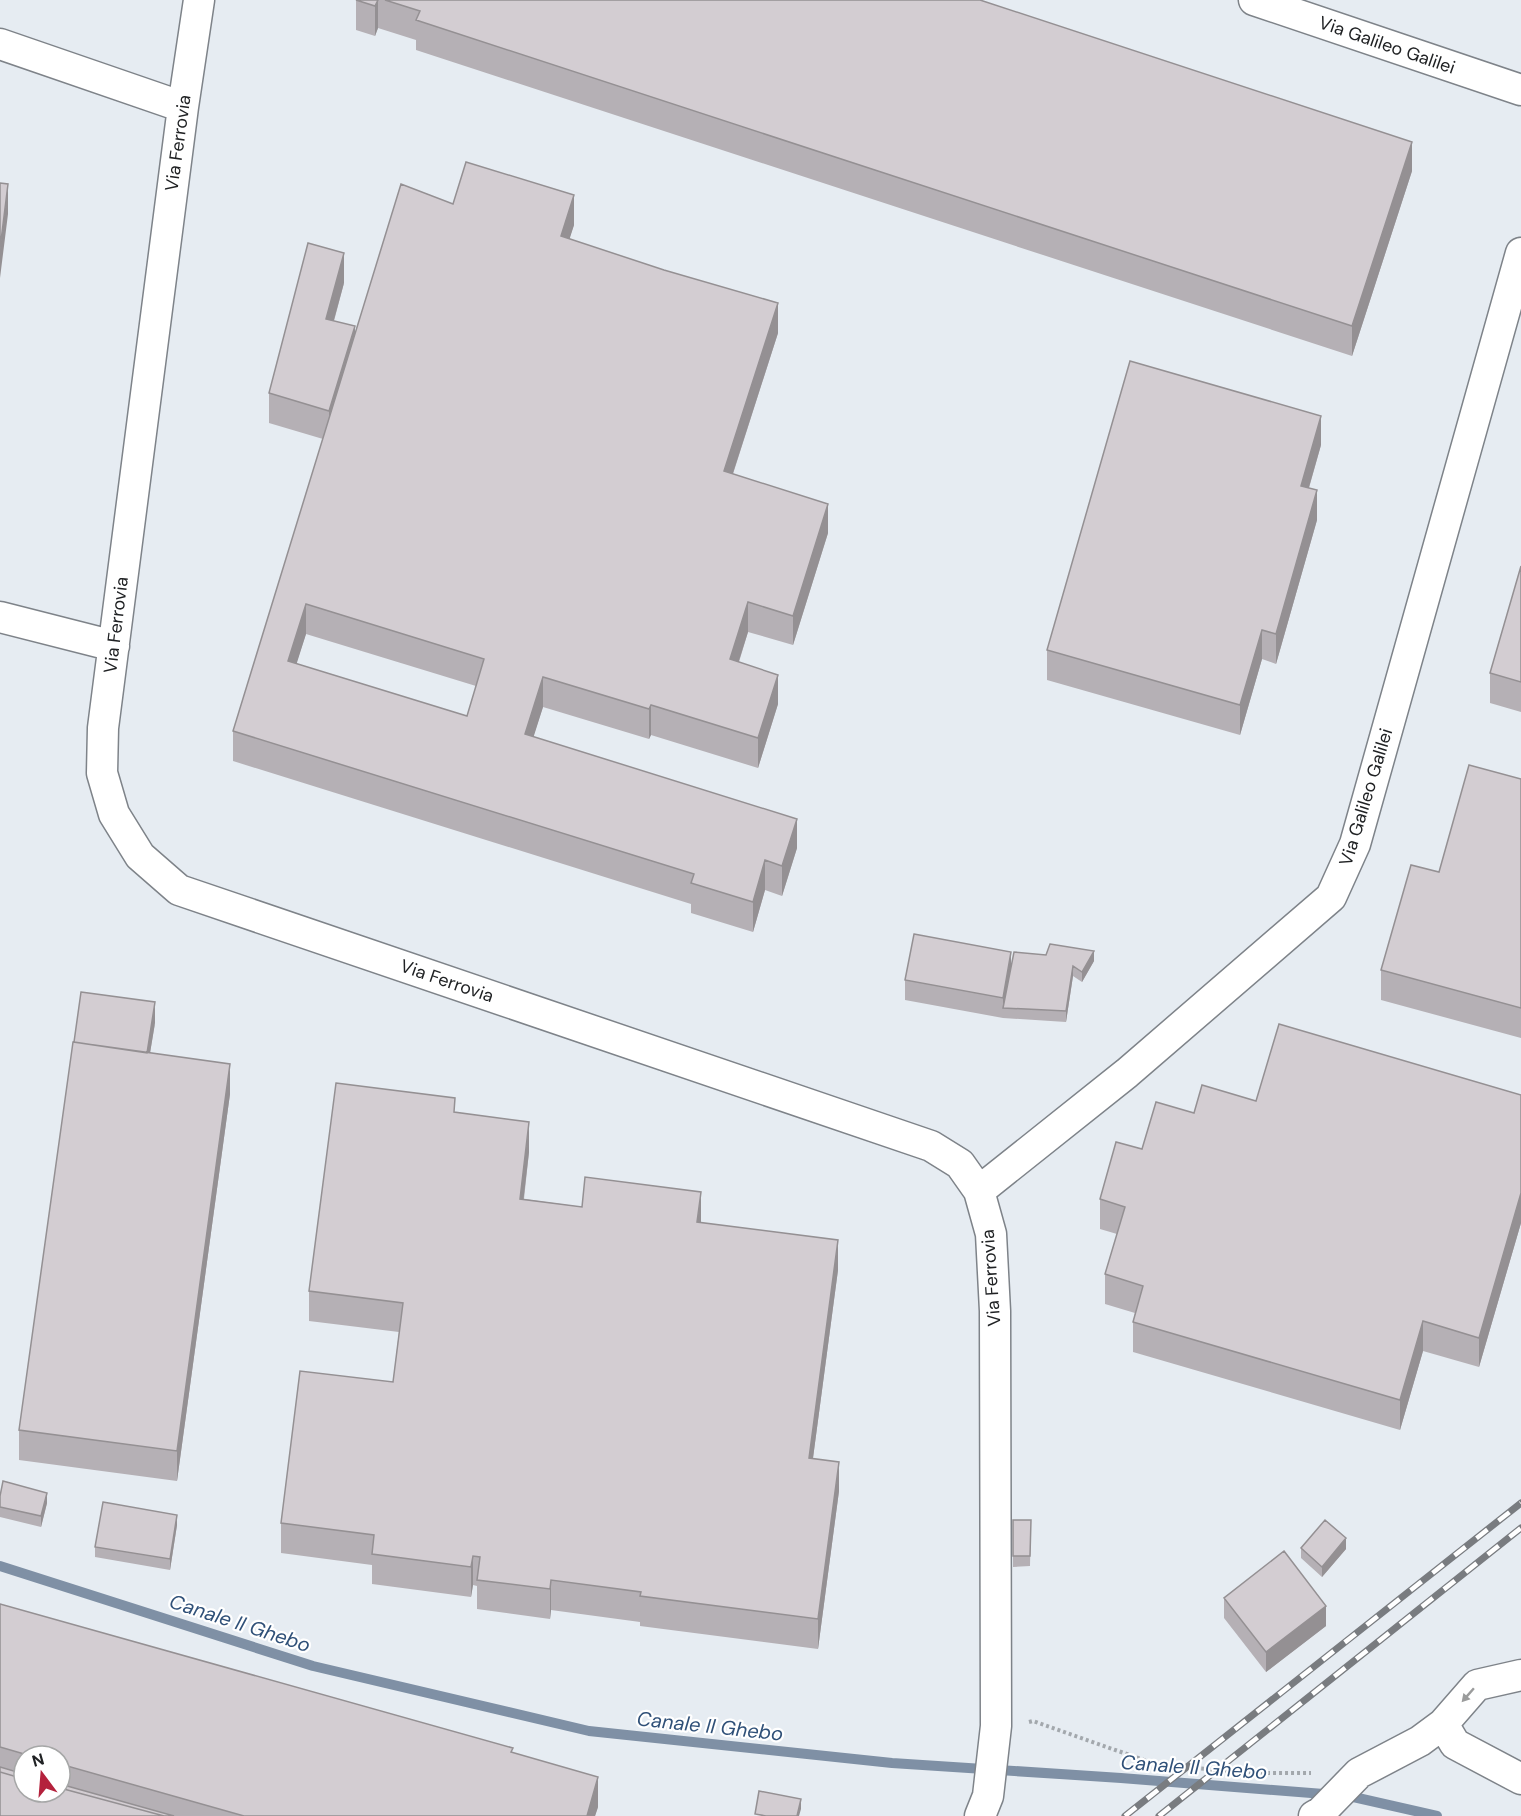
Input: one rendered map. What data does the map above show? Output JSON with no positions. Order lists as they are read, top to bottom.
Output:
{
  "streets": {
    "street": ["Via Galileo Galilei", "Via Ferrovia"]
  },
  "crossings": [
    ["Via Galileo Galilei", "Via Ferrovia"]
  ],
  "water": ["Canale Il Ghebo"],
  "north": "top"
}
